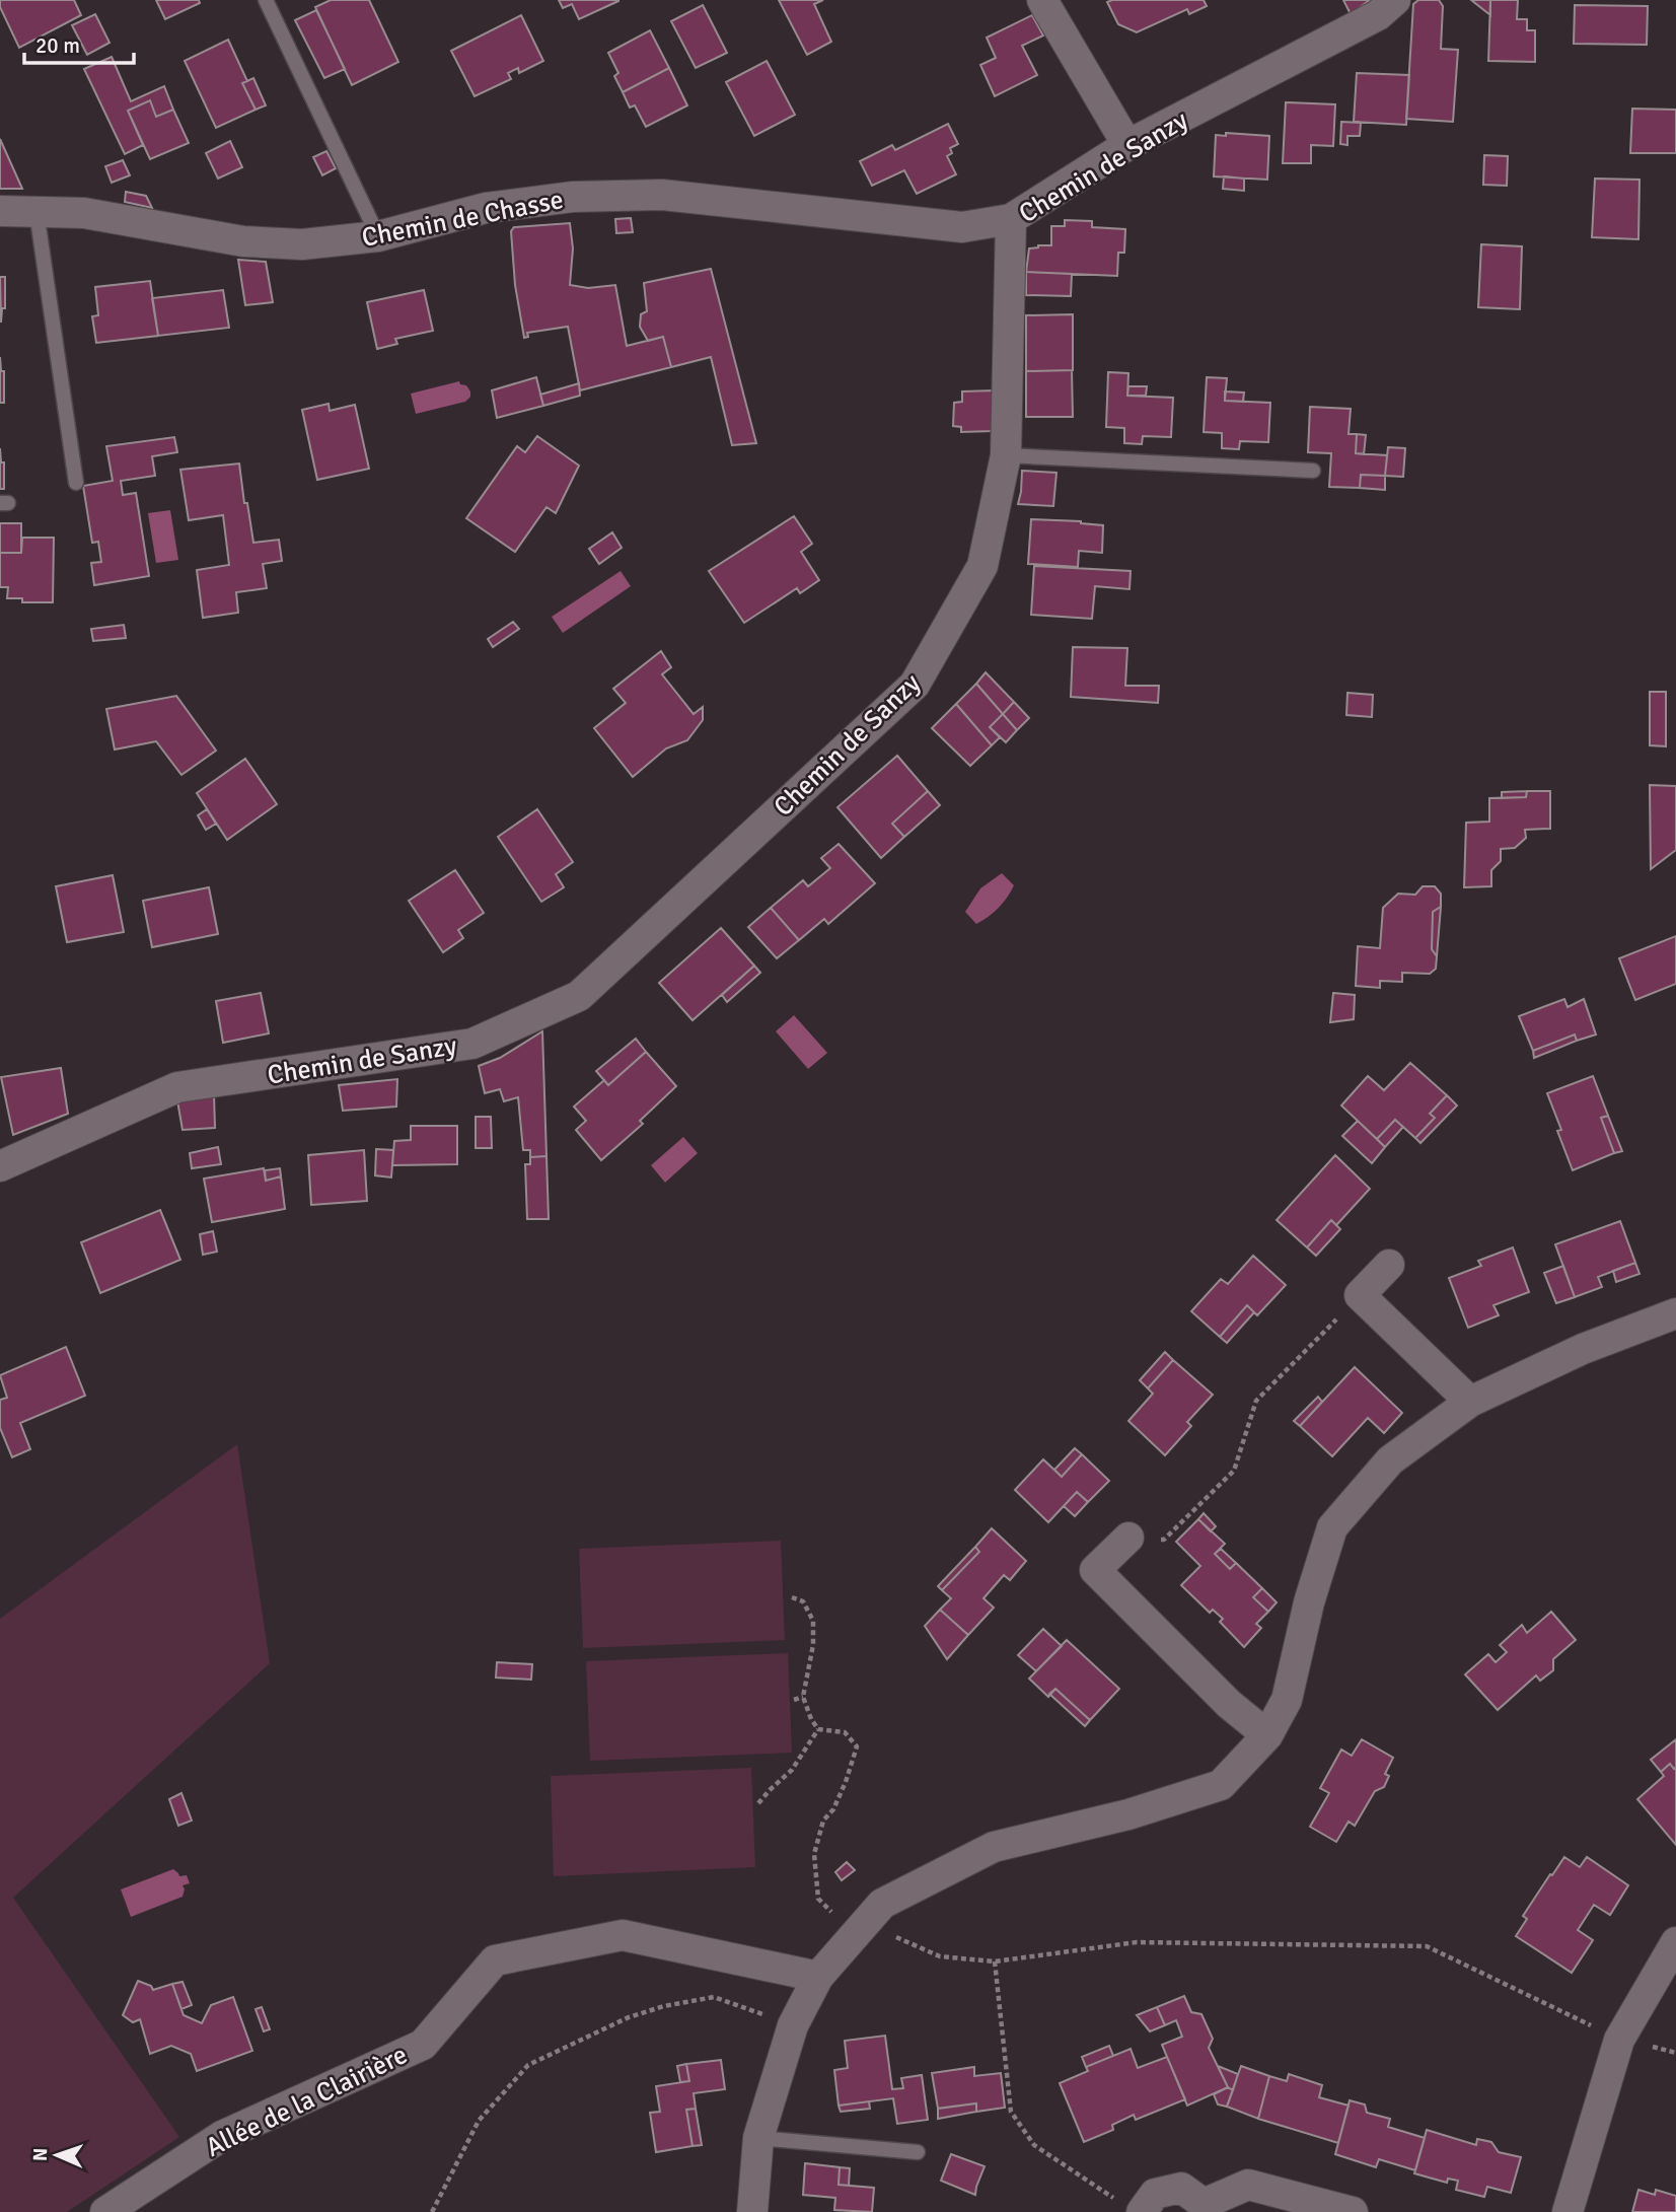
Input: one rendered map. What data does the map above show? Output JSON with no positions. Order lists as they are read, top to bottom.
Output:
{
  "streets": {
    "street": ["Chemin de Sanzy", "Chemin de Chasse", "Allée de la Clairière"]
  },
  "crossings": [
    ["Chemin de Sanzy", "Chemin de Chasse"]
  ],
  "scale_bar": "20 m",
  "north": "left"
}
